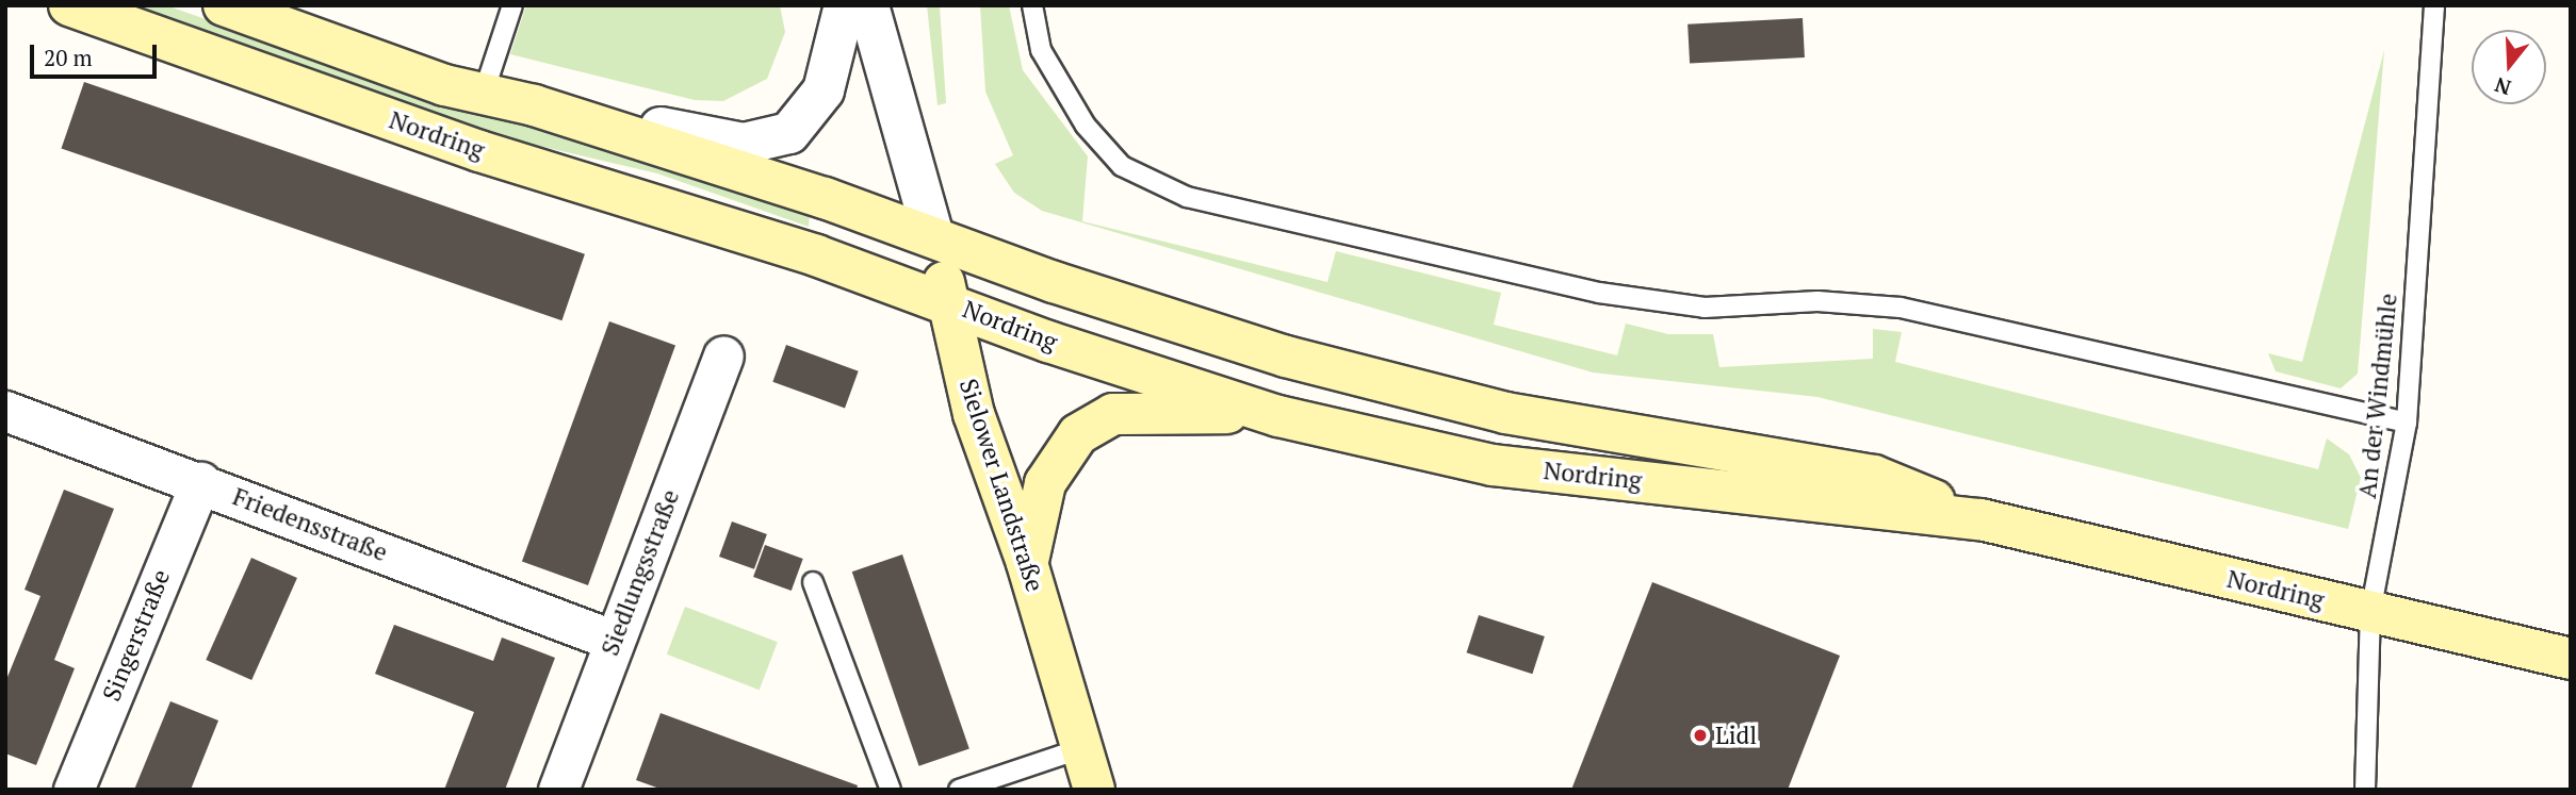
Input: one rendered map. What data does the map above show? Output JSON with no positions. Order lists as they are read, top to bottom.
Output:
{
  "streets": {
    "main road": ["Nordring", "Sielower Landstraße"],
    "street": ["Friedensstraße", "Siedlungsstraße", "Singerstraße"],
    "lane": ["An der Windmühle"]
  },
  "crossings": [
    ["Nordring", "An der Windmühle"],
    ["Nordring", "Sielower Landstraße"],
    ["Friedensstraße", "Siedlungsstraße"],
    ["Friedensstraße", "Singerstraße"]
  ],
  "places": ["Lidl"],
  "scale_bar": "20 m",
  "north": "bottom"
}
